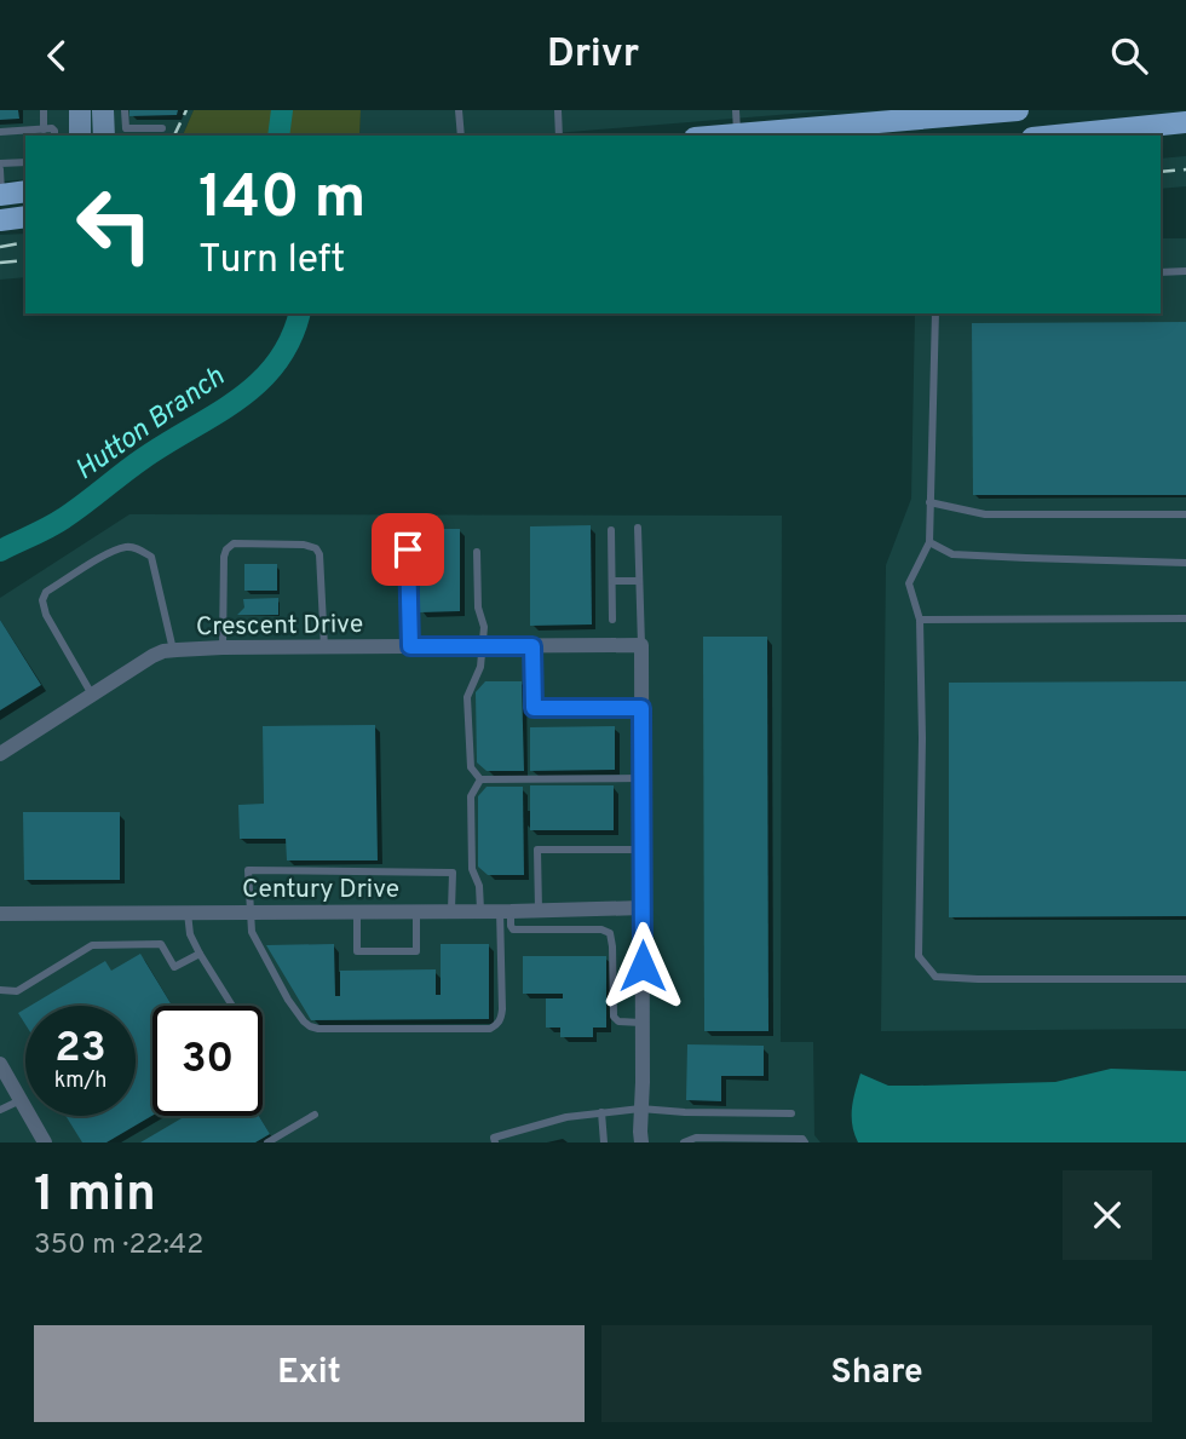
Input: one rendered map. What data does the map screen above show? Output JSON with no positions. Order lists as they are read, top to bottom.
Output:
{
  "streets": {
    "street": ["Crescent Drive", "Century Drive"]
  },
  "water": ["Hutton Branch"],
  "page": {
    "header": "Drivr",
    "turn": ["140 m", "Turn left"],
    "speed": "23 km/h",
    "limit": "30",
    "heading": ["1 min", "350 m · 22:42"],
    "buttons": ["Exit", "Share"]
  }
}
